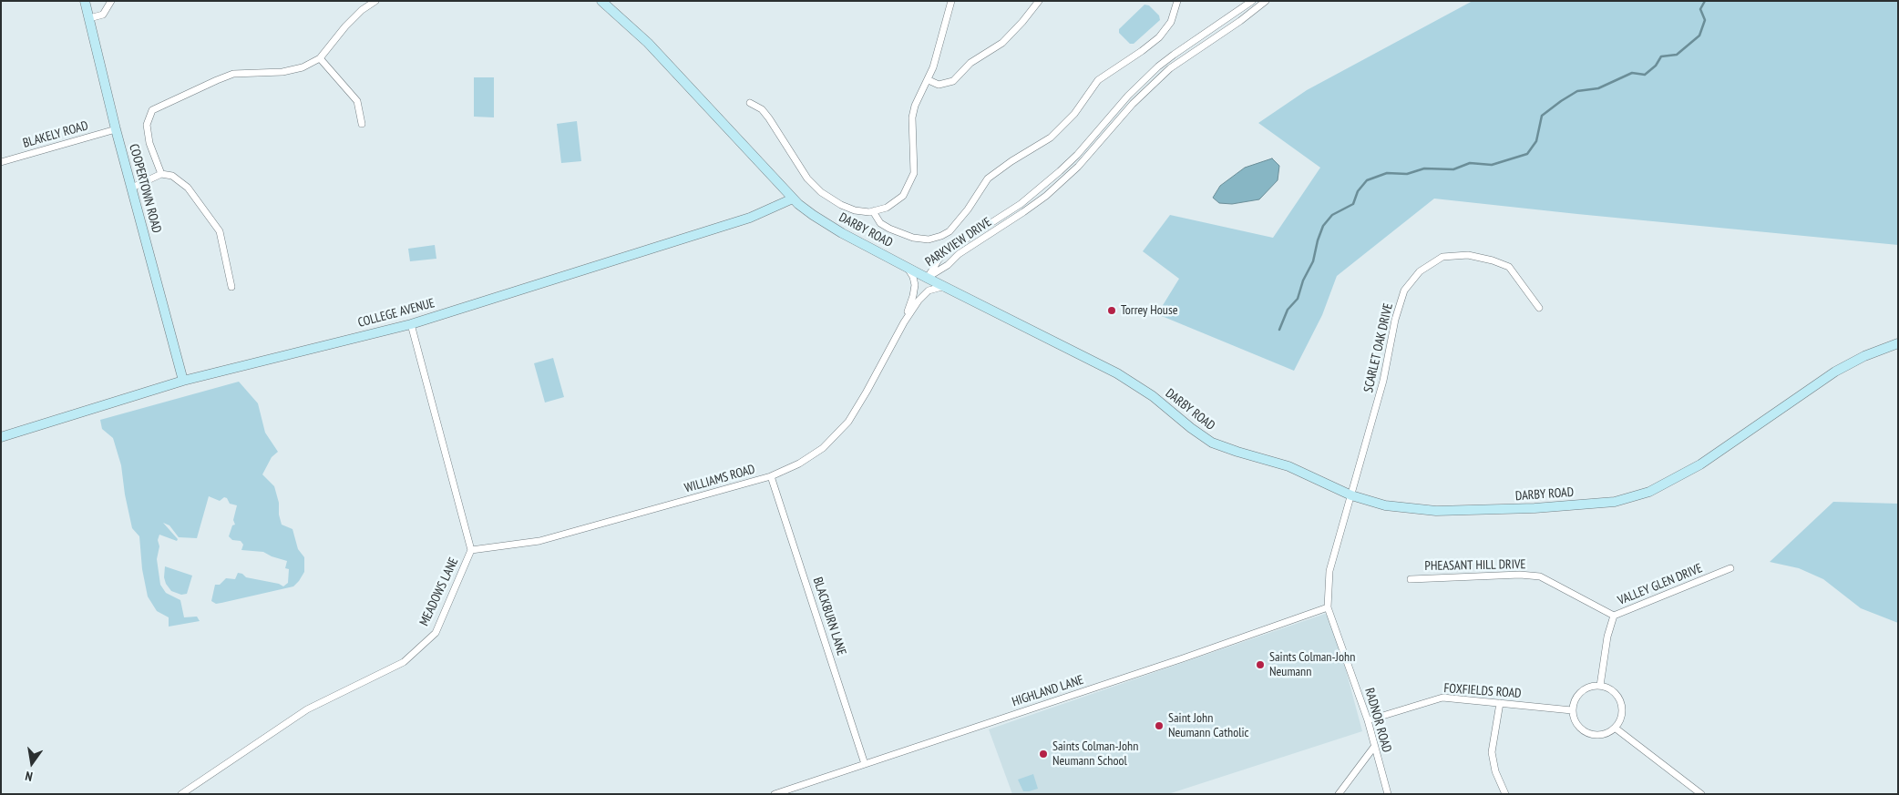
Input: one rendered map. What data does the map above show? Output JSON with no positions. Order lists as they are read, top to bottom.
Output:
{
  "streets": {
    "main road": ["COOPERTOWN ROAD", "DARBY ROAD", "COLLEGE AVENUE"],
    "street": [
      "BLAKELY ROAD",
      "PARKVIEW DRIVE",
      "SCARLET OAK DRIVE",
      "WILLIAMS ROAD",
      "PHEASANT HILL DRIVE",
      "VALLEY GLEN DRIVE",
      "MEADOWS LANE",
      "BLACKBURN LANE",
      "HIGHLAND LANE",
      "FOXFIELDS ROAD",
      "RADNOR ROAD"
    ]
  },
  "crossings": [
    ["BLAKELY ROAD", "COOPERTOWN ROAD"],
    ["COOPERTOWN ROAD", "COLLEGE AVENUE"],
    ["DARBY ROAD", "PARKVIEW DRIVE"],
    ["DARBY ROAD", "COLLEGE AVENUE"],
    ["DARBY ROAD", "SCARLET OAK DRIVE"],
    ["DARBY ROAD", "WILLIAMS ROAD"],
    ["DARBY ROAD", "RADNOR ROAD"],
    ["COLLEGE AVENUE", "MEADOWS LANE"],
    ["SCARLET OAK DRIVE", "RADNOR ROAD"],
    ["WILLIAMS ROAD", "MEADOWS LANE"],
    ["WILLIAMS ROAD", "BLACKBURN LANE"],
    ["PHEASANT HILL DRIVE", "VALLEY GLEN DRIVE"],
    ["VALLEY GLEN DRIVE", "FOXFIELDS ROAD"],
    ["BLACKBURN LANE", "HIGHLAND LANE"],
    ["HIGHLAND LANE", "RADNOR ROAD"],
    ["FOXFIELDS ROAD", "RADNOR ROAD"]
  ],
  "places": [
    "Torrey House",
    "Saints Colman-John Neumann",
    "Saint John Neumann Catholic",
    "Saints Colman-John Neumann School"
  ],
  "north": "bottom"
}
